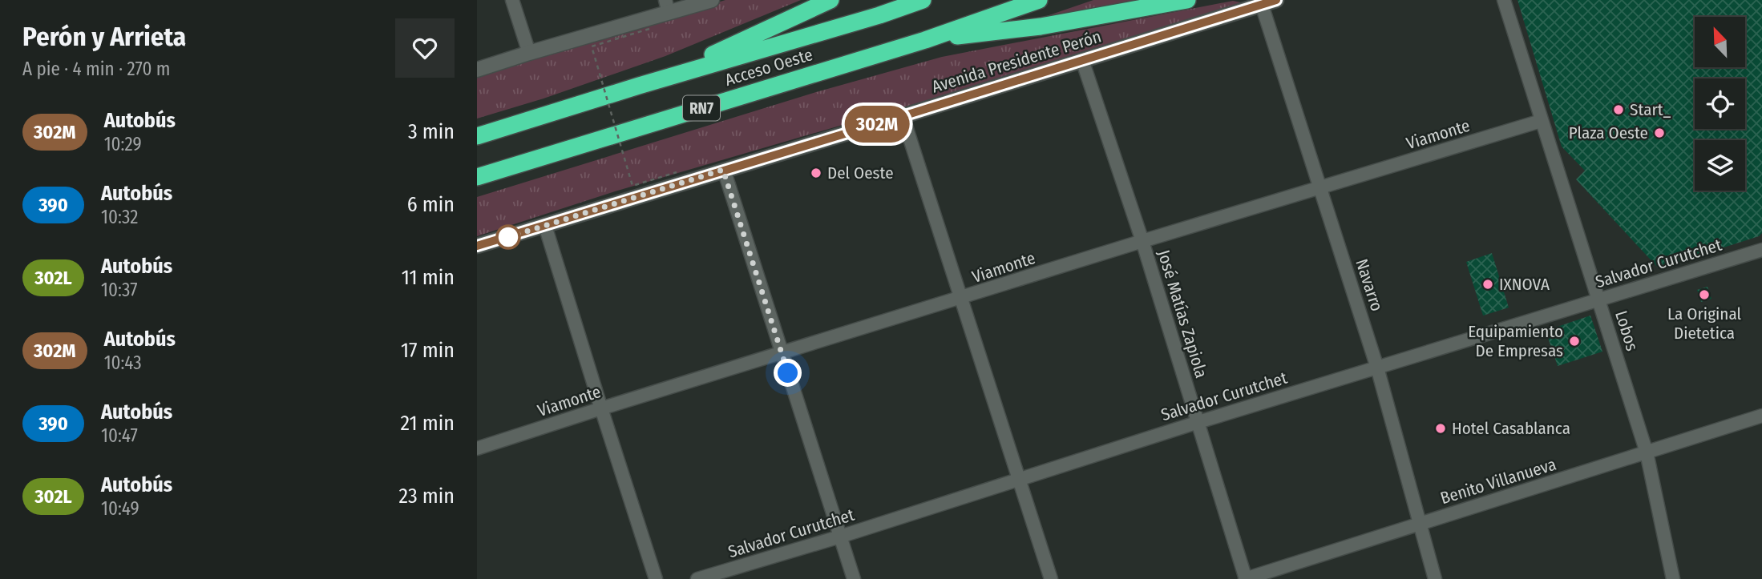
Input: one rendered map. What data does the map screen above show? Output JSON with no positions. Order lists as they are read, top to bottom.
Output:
{
  "streets": {
    "highway": ["Acceso Oeste", "RN7"],
    "street": [
      "Avenida Presidente Perón",
      "Viamonte",
      "Salvador Curutchet",
      "Navarro",
      "José Matías Zapiola",
      "Lobos",
      "Benito Villanueva"
    ]
  },
  "crossings": [
    ["Avenida Presidente Perón", "Navarro"],
    ["Avenida Presidente Perón", "José Matías Zapiola"],
    ["Viamonte", "Navarro"],
    ["Viamonte", "José Matías Zapiola"],
    ["Viamonte", "Lobos"],
    ["Salvador Curutchet", "Navarro"],
    ["Salvador Curutchet", "José Matías Zapiola"],
    ["Salvador Curutchet", "Lobos"],
    ["Navarro", "Benito Villanueva"],
    ["José Matías Zapiola", "Benito Villanueva"],
    ["Lobos", "Benito Villanueva"]
  ],
  "places": [
    "Start_",
    "Plaza Oeste",
    "Del Oeste",
    "IXNOVA",
    "La Original Dietetica",
    "Equipamiento De Empresas",
    "Hotel Casablanca"
  ],
  "lines": ["bus line 302M"],
  "north": "top left",
  "page": {
    "heading": ["Perón y Arrieta", "A pie · 4 min · 270 m"],
    "on_map": "302M",
    "list": [
      {
        "mark": "302M",
        "name": "Autobús",
        "note": "10:29",
        "value": "3 min"
      },
      {
        "mark": "390",
        "name": "Autobús",
        "note": "10:32",
        "value": "6 min"
      },
      {
        "mark": "302L",
        "name": "Autobús",
        "note": "10:37",
        "value": "11 min"
      },
      {
        "mark": "302M",
        "name": "Autobús",
        "note": "10:43",
        "value": "17 min"
      },
      {
        "mark": "390",
        "name": "Autobús",
        "note": "10:47",
        "value": "21 min"
      },
      {
        "mark": "302L",
        "name": "Autobús",
        "note": "10:49",
        "value": "23 min"
      }
    ]
  }
}
